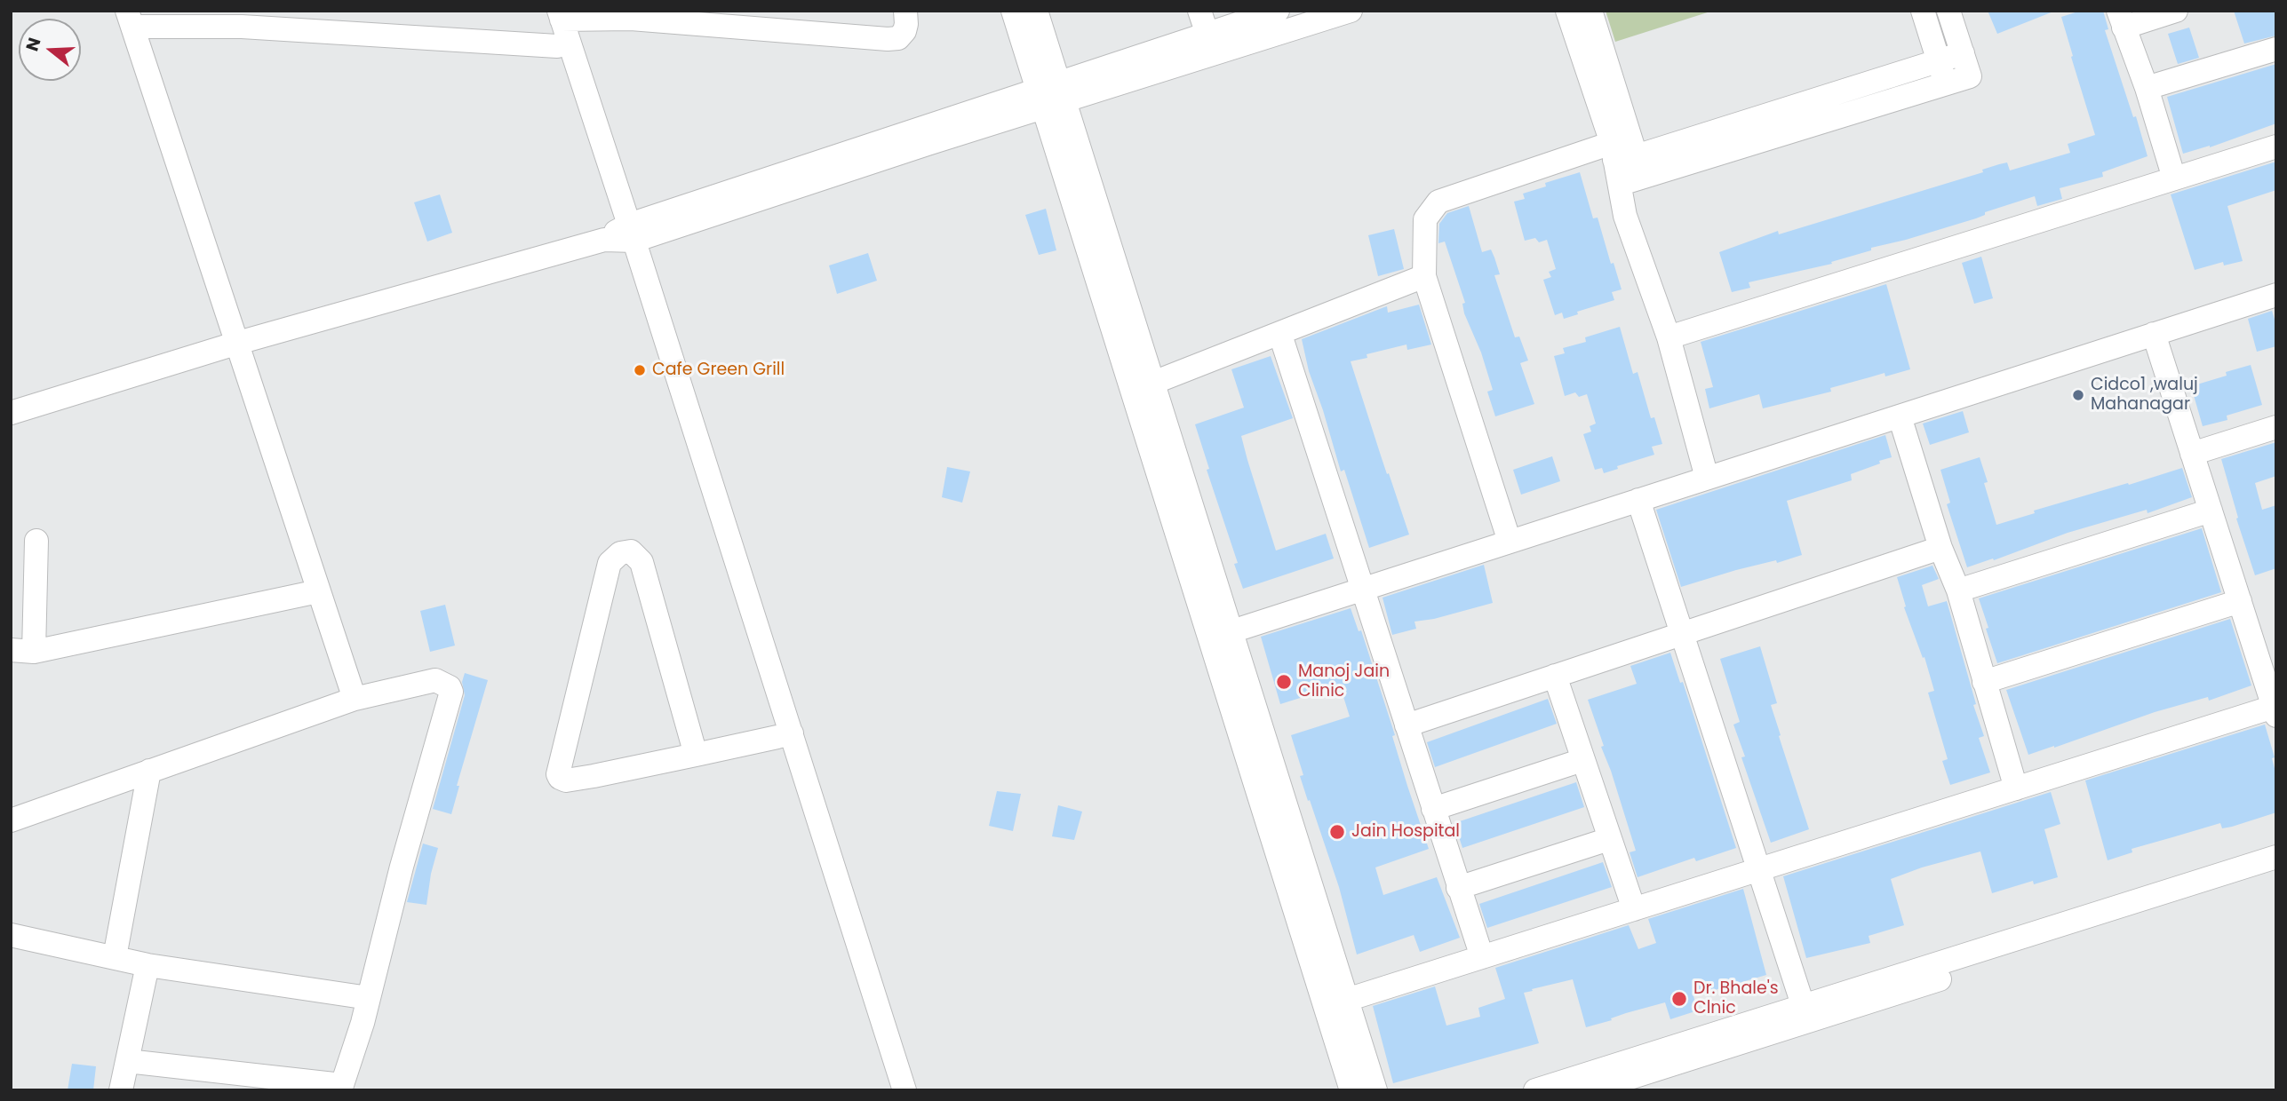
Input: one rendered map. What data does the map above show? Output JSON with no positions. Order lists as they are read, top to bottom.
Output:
{
  "places": [
    "Cafe Green Grill",
    "Cidco1 ,waluj Mahanagar",
    "Manoj Jain Clinic",
    "Jain Hospital",
    "Dr. Bhale's Clnic"
  ],
  "north": "left"
}
